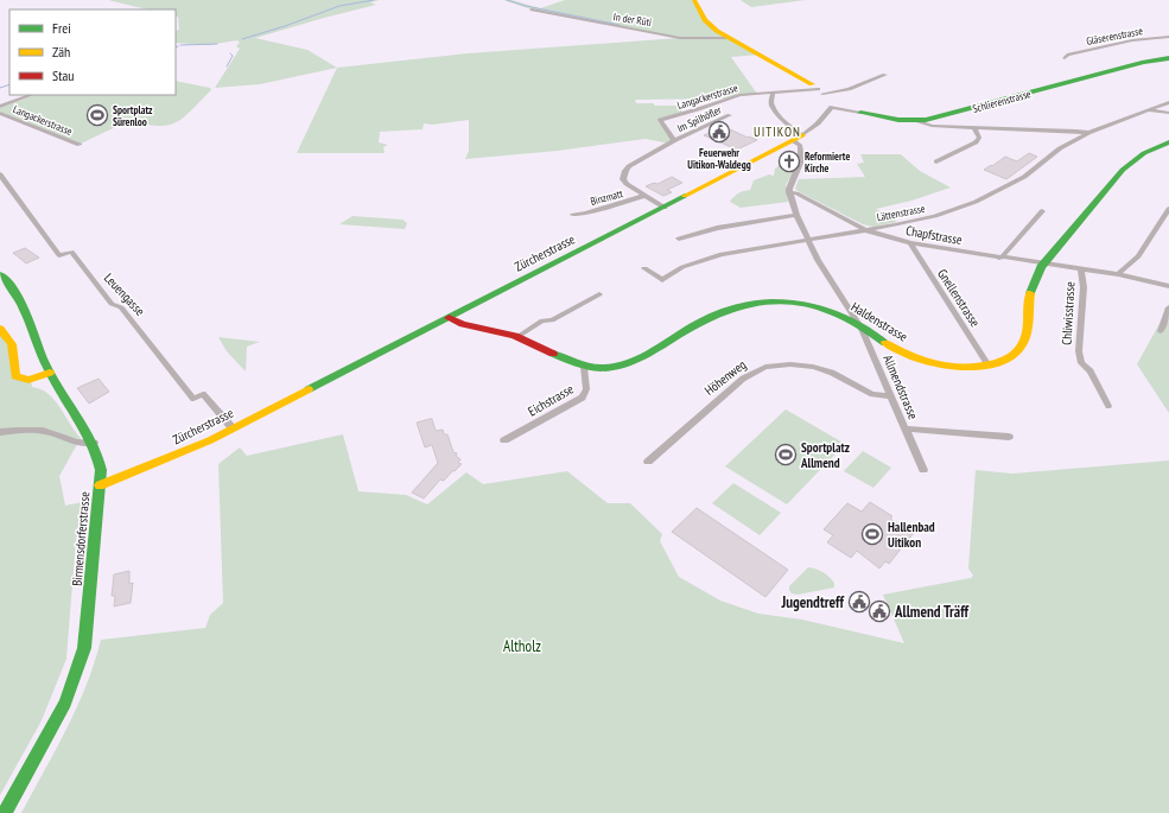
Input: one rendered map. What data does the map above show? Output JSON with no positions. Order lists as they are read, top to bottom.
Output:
{
  "streets": {
    "street": [
      "In der Rüti",
      "Gläserenstrasse",
      "Langackerstrasse",
      "Schlierenstrasse",
      "Im Spilhöfler",
      "Binzmatt",
      "Lättenstrasse",
      "Chapfstrasse",
      "Zürcherstrasse",
      "Leuengasse",
      "Gnellenstrasse",
      "Chliwisstrasse",
      "Haldenstrasse",
      "Höhenweg",
      "Allmendstrasse",
      "Eichstrasse",
      "Birmensdorferstrasse"
    ]
  },
  "crossings": [
    ["Langackerstrasse", "Im Spilhöfler"],
    ["Schlierenstrasse", "Zürcherstrasse"],
    ["Im Spilhöfler", "Binzmatt"],
    ["Im Spilhöfler", "Zürcherstrasse"],
    ["Lättenstrasse", "Chapfstrasse"],
    ["Lättenstrasse", "Allmendstrasse"],
    ["Chapfstrasse", "Gnellenstrasse"],
    ["Chapfstrasse", "Chliwisstrasse"],
    ["Chapfstrasse", "Haldenstrasse"],
    ["Chapfstrasse", "Allmendstrasse"],
    ["Zürcherstrasse", "Leuengasse"],
    ["Zürcherstrasse", "Haldenstrasse"],
    ["Zürcherstrasse", "Birmensdorferstrasse"],
    ["Gnellenstrasse", "Haldenstrasse"],
    ["Haldenstrasse", "Allmendstrasse"],
    ["Haldenstrasse", "Eichstrasse"],
    ["Höhenweg", "Allmendstrasse"]
  ],
  "districts": ["UITIKON"],
  "parks": ["Altholz"],
  "places": {
    "sports": ["Sportplatz Sürenloo", "Sportplatz Allmend", "Hallenbad Uitikon"],
    "public building": ["Feuerwehr Uitikon-Waldegg", "Jugendtreff", "Allmend Träff"],
    "church": ["Reformierte Kirche"]
  },
  "legend": ["Frei", "Zäh", "Stau"]
}
